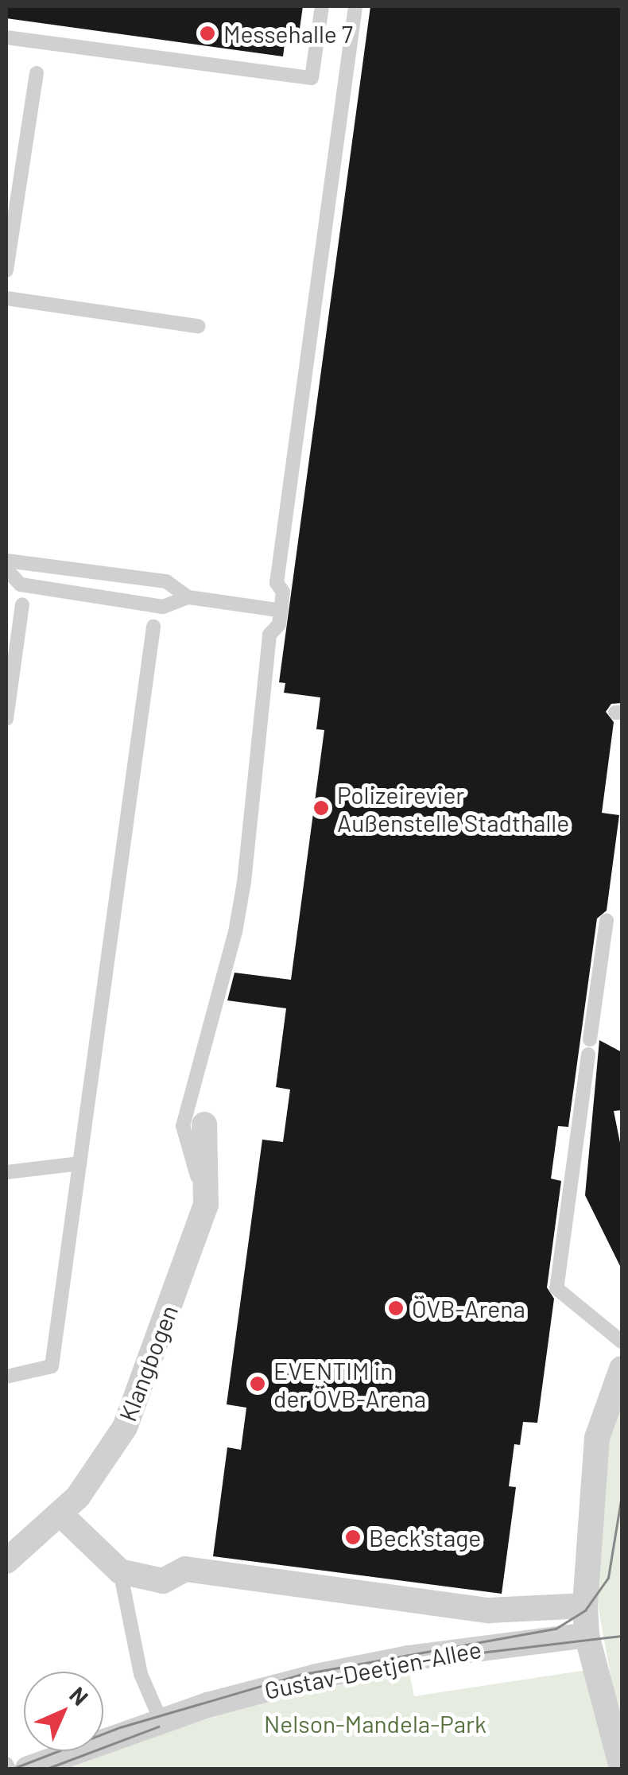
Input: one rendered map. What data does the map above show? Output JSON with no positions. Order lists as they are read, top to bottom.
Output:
{
  "streets": {
    "street": ["Klangbogen", "Gustav-Deetjen-Allee"]
  },
  "parks": ["Nelson-Mandela-Park"],
  "places": [
    "Messehalle 7",
    "Polizeirevier Außenstelle Stadthalle",
    "ÖVB-Arena",
    "EVENTIM in der ÖVB-Arena",
    "Beck'stage"
  ],
  "north": "top right"
}
